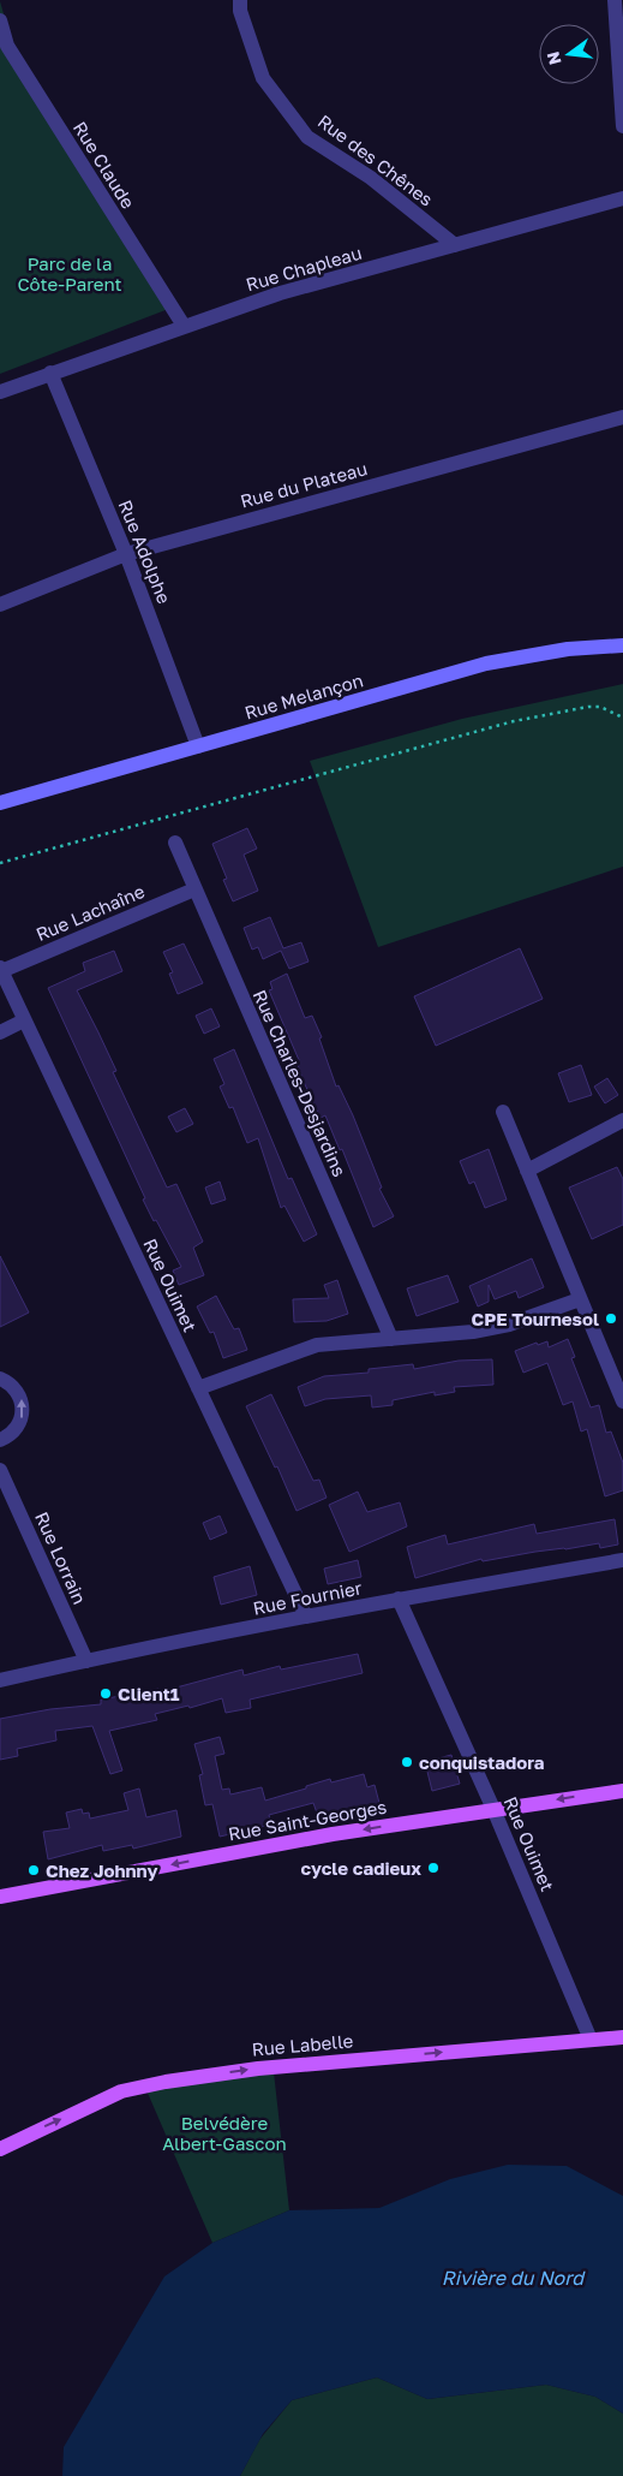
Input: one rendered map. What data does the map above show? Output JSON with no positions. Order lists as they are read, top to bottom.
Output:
{
  "streets": {
    "main road": ["Rue Saint-Georges", "Rue Labelle"],
    "street": [
      "Rue des Chênes",
      "Rue Claude",
      "Rue Chapleau",
      "Rue du Plateau",
      "Rue Adolphe",
      "Rue Melançon",
      "Rue Lachaîne",
      "Rue Charles-Desjardins",
      "Rue Ouimet",
      "Rue Lorrain",
      "Rue Fournier"
    ]
  },
  "crossings": [
    ["Rue des Chênes", "Rue Chapleau"],
    ["Rue Claude", "Rue Chapleau"],
    ["Rue Chapleau", "Rue Adolphe"],
    ["Rue du Plateau", "Rue Adolphe"],
    ["Rue Adolphe", "Rue Melançon"],
    ["Rue Lachaîne", "Rue Charles-Desjardins"],
    ["Rue Lachaîne", "Rue Ouimet"],
    ["Rue Ouimet", "Rue Fournier"],
    ["Rue Ouimet", "Rue Saint-Georges"],
    ["Rue Ouimet", "Rue Labelle"],
    ["Rue Lorrain", "Rue Fournier"]
  ],
  "one_way": ["Rue Saint-Georges", "Rue Labelle"],
  "water": ["Rivière du Nord"],
  "parks": ["Parc de la Côte-Parent", "Belvédère Albert-Gascon"],
  "places": [
    "CPE Tournesol",
    "Client1",
    "conquistadora",
    "cycle cadieux",
    "Chez Johnny"
  ],
  "north": "left"
}
